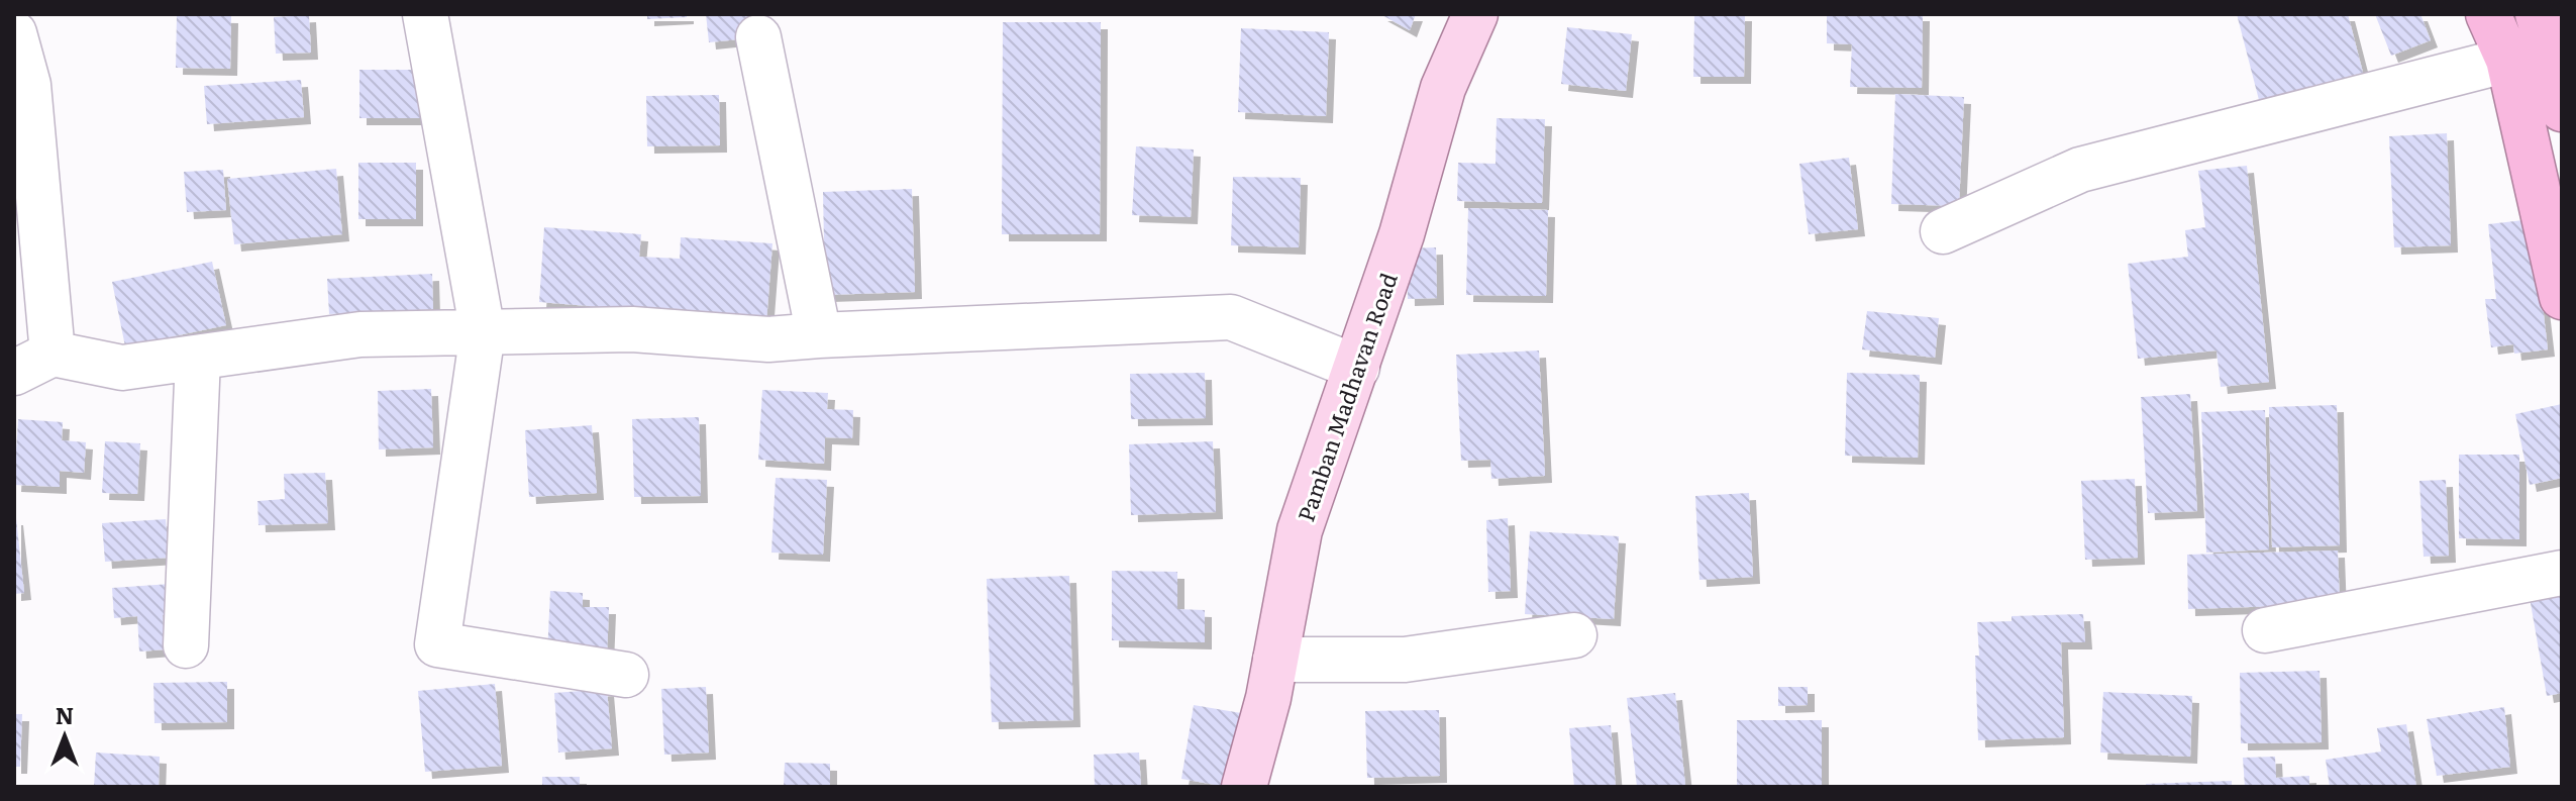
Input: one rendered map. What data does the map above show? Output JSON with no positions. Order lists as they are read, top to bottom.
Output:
{
  "streets": {
    "main road": ["Pamban Madhavan Road"]
  },
  "north": "top"
}
